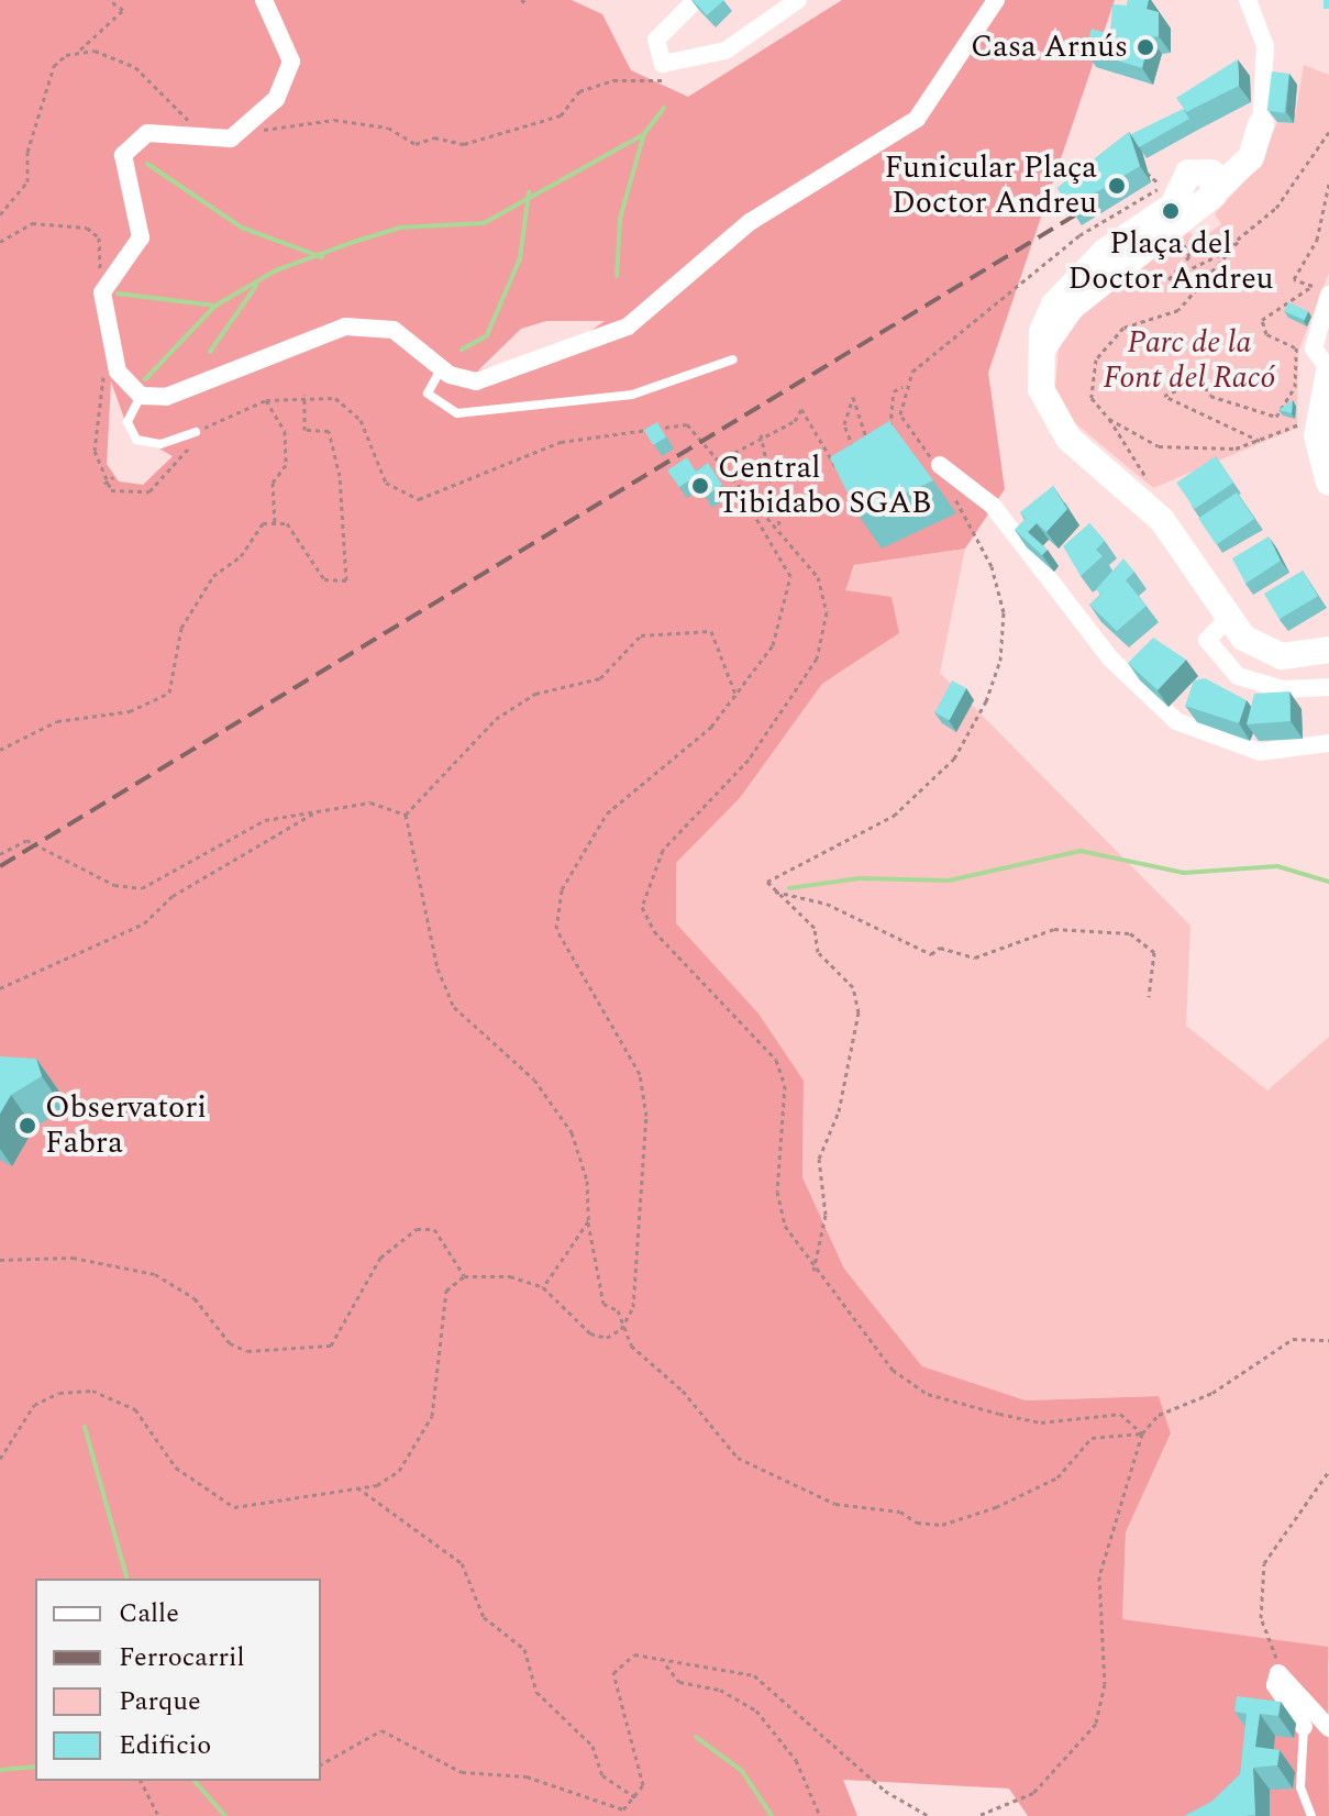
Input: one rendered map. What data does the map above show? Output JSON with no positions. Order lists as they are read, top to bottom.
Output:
{
  "parks": ["Parc de la Font del Racó"],
  "places": [
    "Casa Arnús",
    "Funicular Plaça Doctor Andreu",
    "Plaça del Doctor Andreu",
    "Central Tibidabo SGAB",
    "Observatori Fabra"
  ],
  "legend": [
    "Calle",
    "Ferrocarril",
    "Parque",
    "Edificio"
  ]
}
